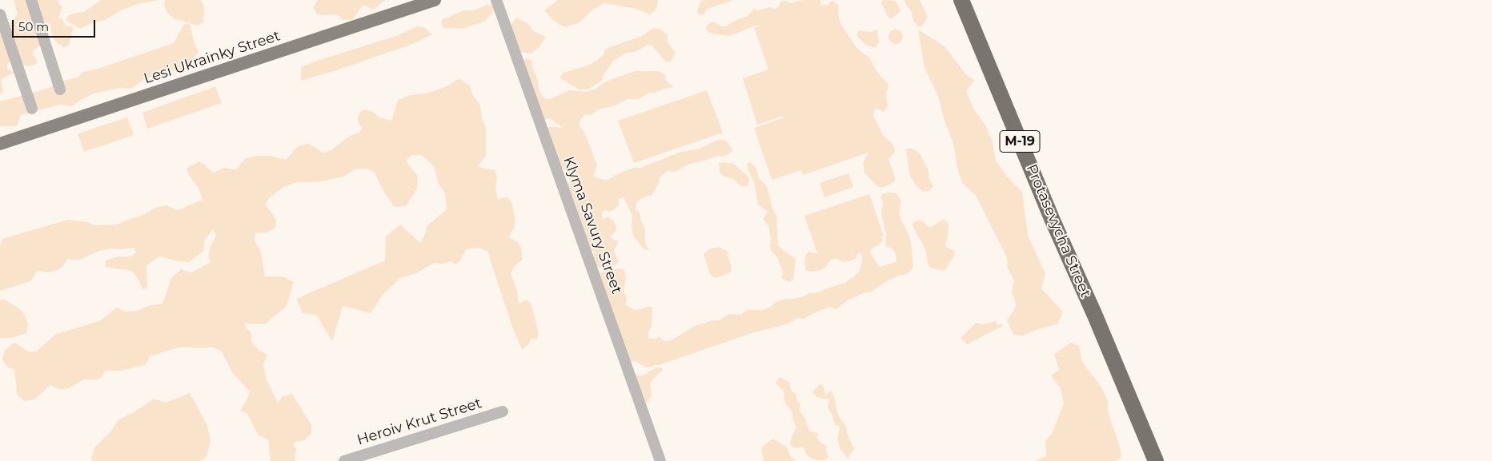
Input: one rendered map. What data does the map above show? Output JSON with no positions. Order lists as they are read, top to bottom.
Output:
{
  "streets": {
    "highway": ["М-19", "Protasevycha Street"],
    "main road": ["Lesi Ukrainky Street"],
    "street": ["Klyma Savury Street", "Heroiv Krut Street"]
  },
  "scale_bar": "50 m"
}
